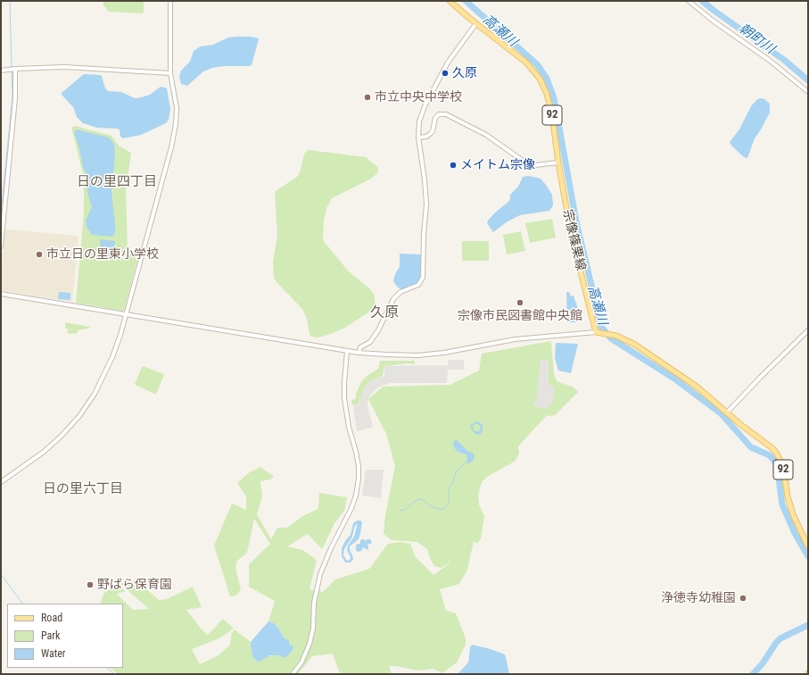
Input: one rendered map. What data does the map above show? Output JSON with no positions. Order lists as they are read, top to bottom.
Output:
{
  "streets": {
    "main road": ["92", "宗像篠栗線"]
  },
  "crossings": [
    ["92", "宗像篠栗線"]
  ],
  "districts": ["日の里四丁目", "久原", "日の里六丁目"],
  "water": ["高瀬川", "朝町川"],
  "places": [
    "久原",
    "市立中央中学校",
    "メイトム宗像",
    "市立日の里東小学校",
    "宗像市民図書館中央館",
    "野ばら保育園",
    "浄徳寺幼稚園"
  ],
  "legend": ["Road", "Park", "Water"]
}
